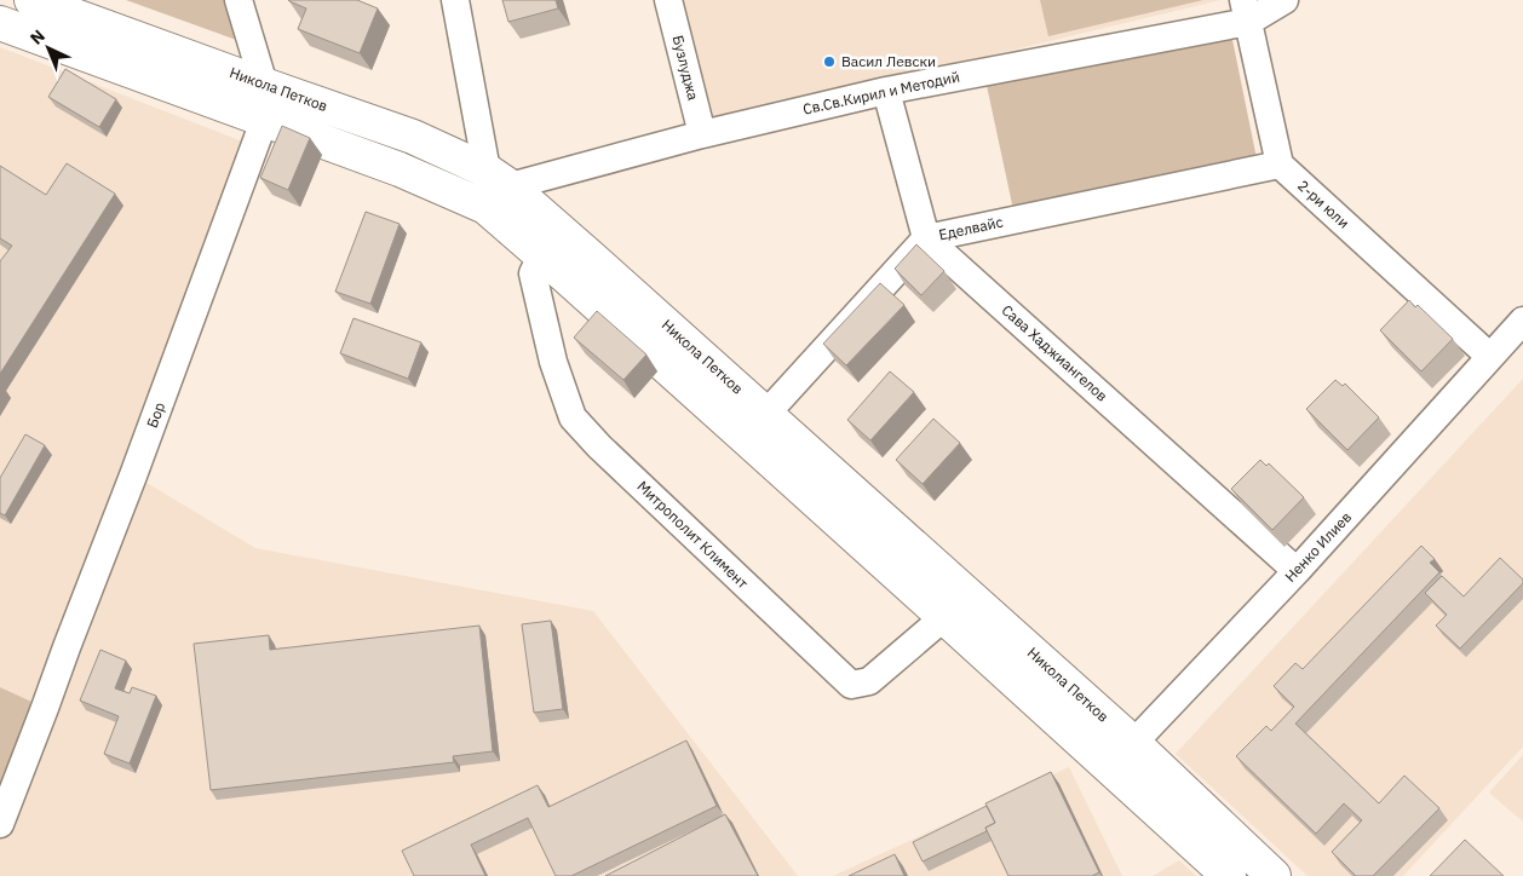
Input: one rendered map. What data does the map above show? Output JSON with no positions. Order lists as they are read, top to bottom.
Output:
{
  "streets": {
    "main road": ["Никола Петков"],
    "street": [
      "Бузлуджа",
      "Св.Св.Кирил и Методий",
      "2-ри юли",
      "Еделвайс",
      "Сава Хаджиангелов",
      "Бор",
      "Митрополит Климент",
      "Ненко Илиев"
    ]
  },
  "crossings": [
    ["Бузлуджа", "Св.Св.Кирил и Методий"],
    ["Никола Петков", "Св.Св.Кирил и Методий"],
    ["Никола Петков", "Еделвайс"],
    ["Никола Петков", "Бор"],
    ["Никола Петков", "Митрополит Климент"],
    ["Никола Петков", "Ненко Илиев"],
    ["2-ри юли", "Еделвайс"],
    ["2-ри юли", "Ненко Илиев"],
    ["Еделвайс", "Сава Хаджиангелов"],
    ["Сава Хаджиангелов", "Ненко Илиев"]
  ],
  "places": ["Васил Левски"],
  "north": "top left"
}
